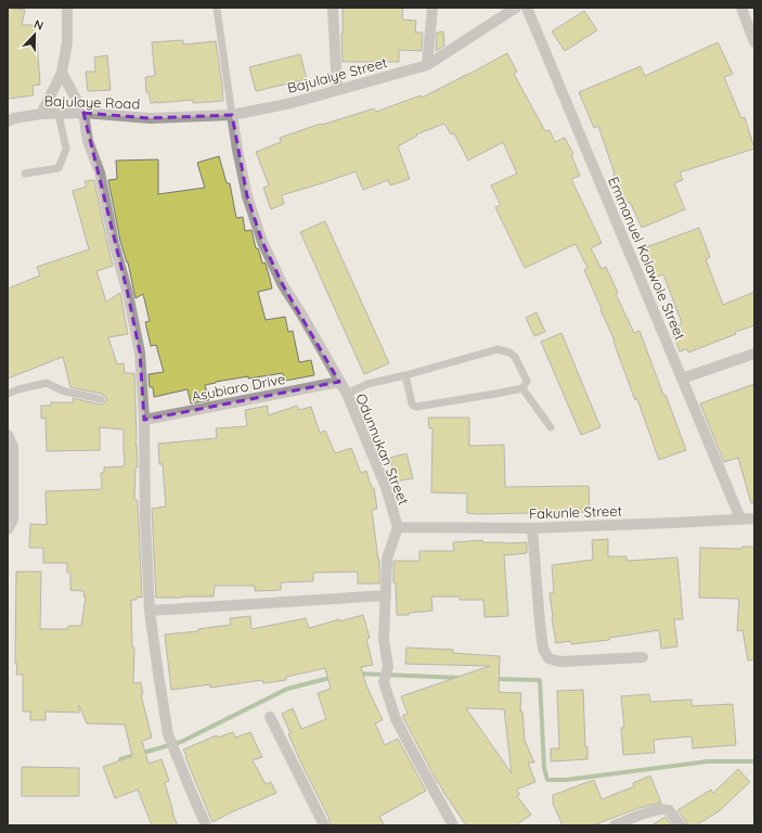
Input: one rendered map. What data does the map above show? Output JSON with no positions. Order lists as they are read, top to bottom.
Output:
{
  "streets": {
    "street": [
      "Bajulaiye Street",
      "Bajulaye Road",
      "Emmanuel Kolawole Street",
      "Asubiaro Drive",
      "Odunnukan Street",
      "Fakunle Street"
    ]
  },
  "crossings": [
    ["Bajulaiye Street", "Bajulaye Road"],
    ["Bajulaiye Street", "Odunnukan Street"],
    ["Emmanuel Kolawole Street", "Fakunle Street"],
    ["Asubiaro Drive", "Odunnukan Street"],
    ["Odunnukan Street", "Fakunle Street"]
  ],
  "north": "top"
}
